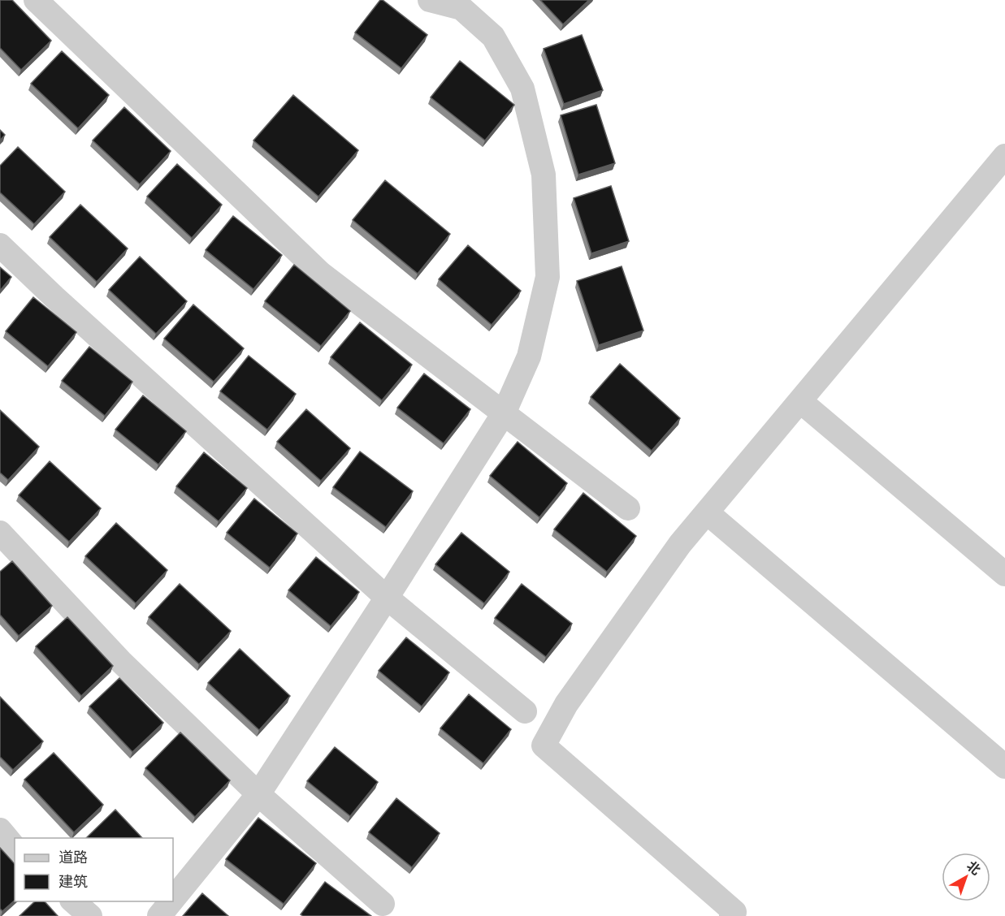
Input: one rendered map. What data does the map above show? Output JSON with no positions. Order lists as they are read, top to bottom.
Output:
{
  "legend": ["道路", "建筑"],
  "north": "top right"
}
